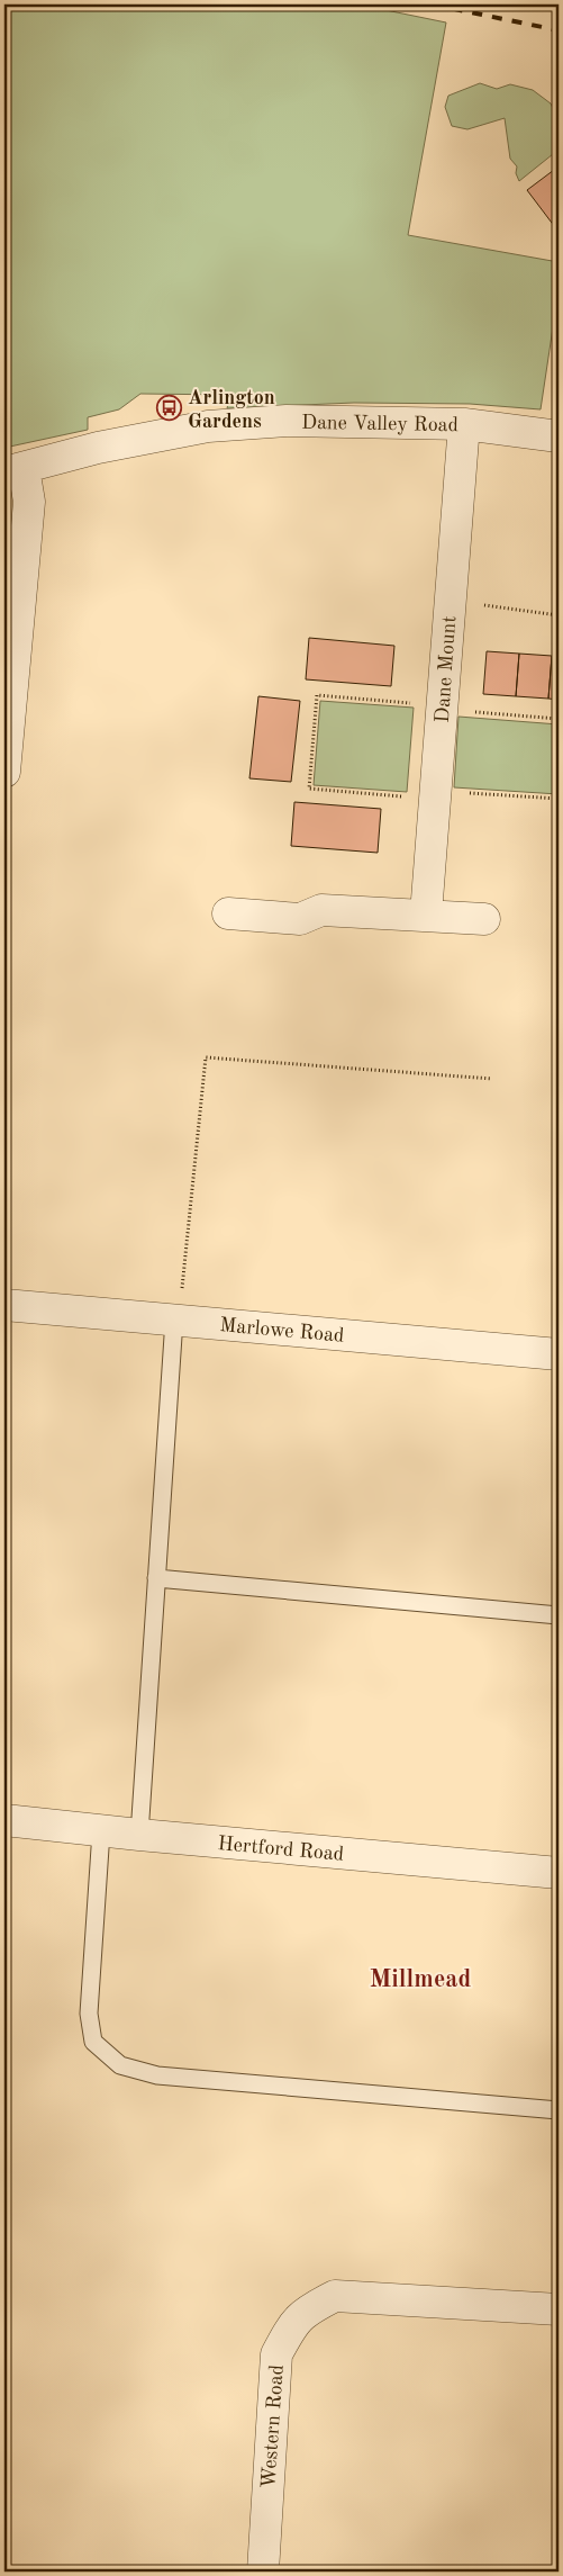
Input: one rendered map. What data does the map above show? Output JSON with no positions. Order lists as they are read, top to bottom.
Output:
{
  "streets": {
    "street": [
      "Dane Valley Road",
      "Dane Mount",
      "Marlowe Road",
      "Hertford Road",
      "Western Road"
    ]
  },
  "crossings": [
    ["Dane Valley Road", "Dane Mount"]
  ],
  "districts": ["Millmead"],
  "places": {
    "bus stop": ["Arlington Gardens"]
  }
}
